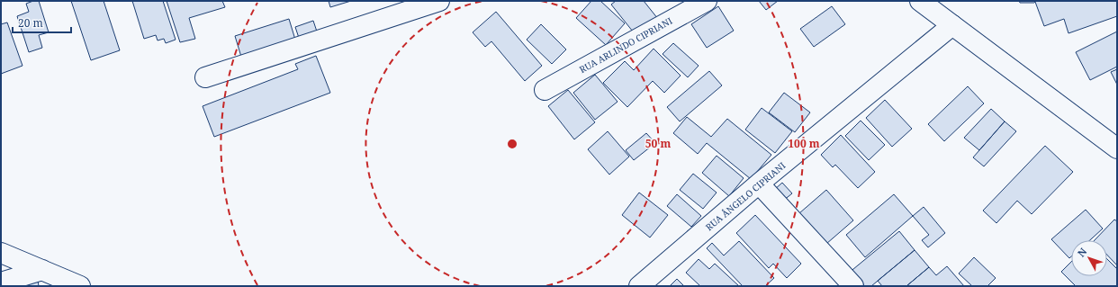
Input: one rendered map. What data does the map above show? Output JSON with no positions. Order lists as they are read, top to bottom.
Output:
{
  "streets": {
    "street": ["RUA ARLINDO CIPRIANI", "RUA ÂNGELO CIPRIANI"]
  },
  "scale_bar": "20 m",
  "north": "top left",
  "rings": ["50 m", "100 m"]
}
